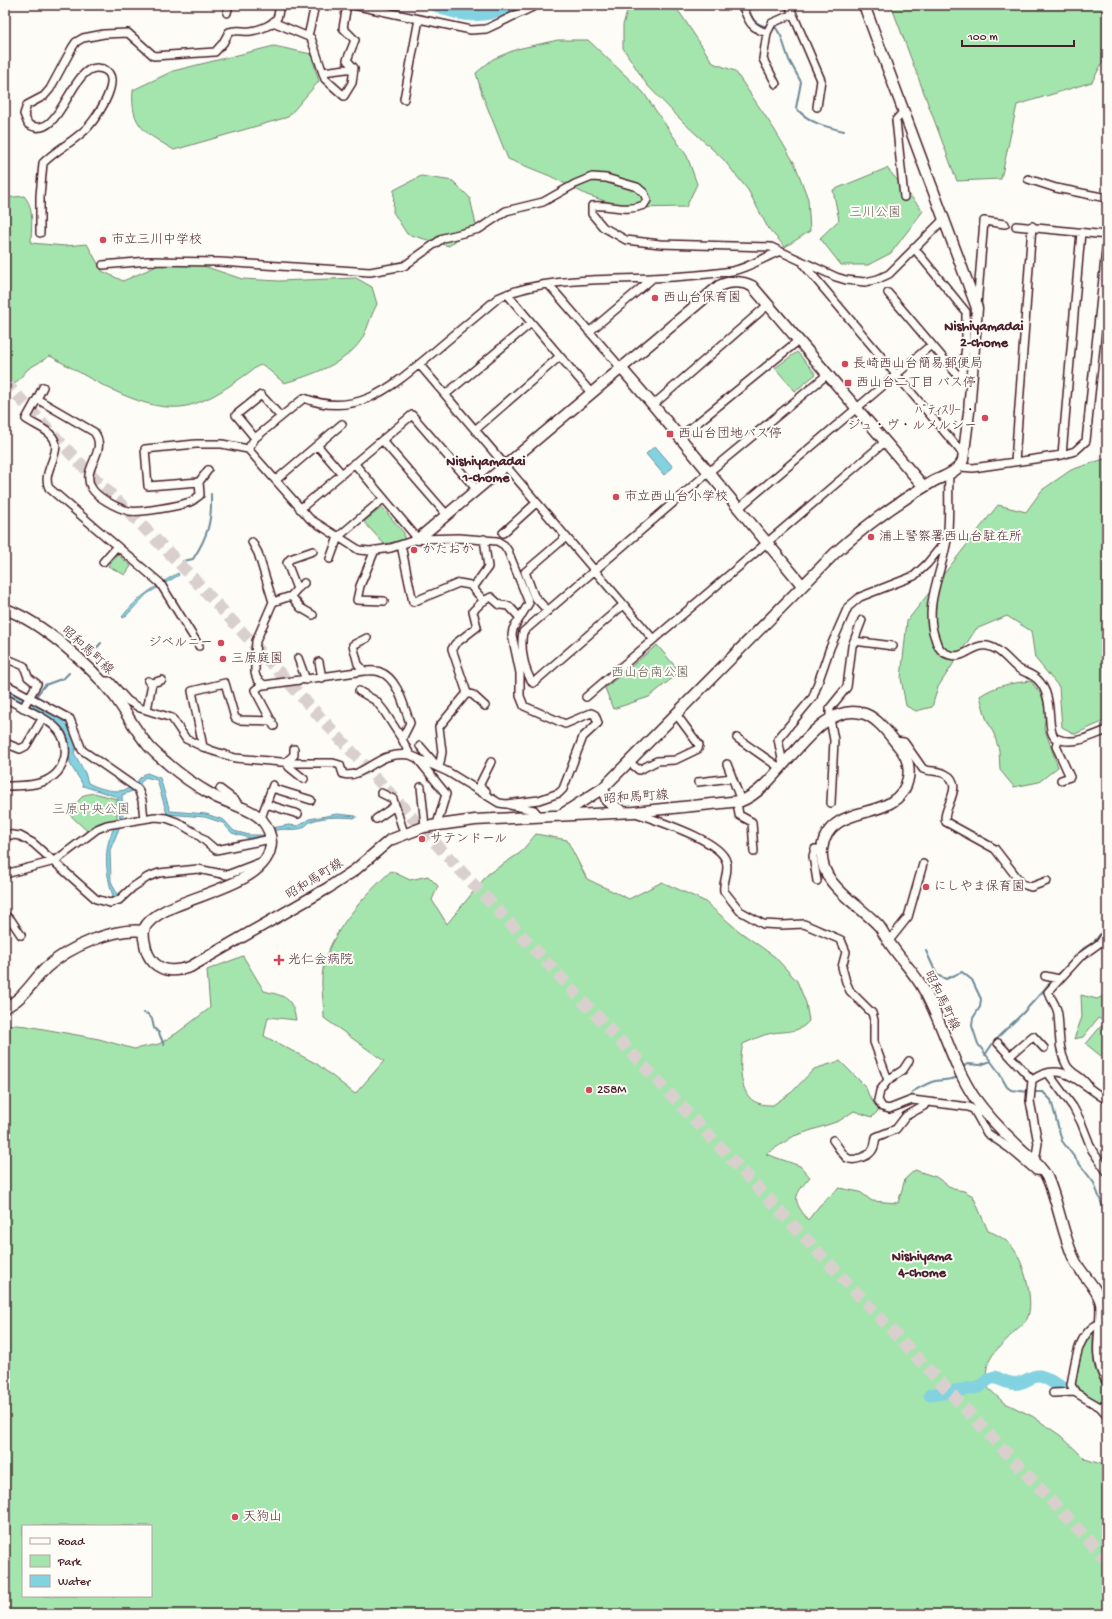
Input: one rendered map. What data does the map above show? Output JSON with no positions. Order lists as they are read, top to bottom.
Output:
{
  "streets": {
    "street": ["昭和馬町線"]
  },
  "districts": ["Nishiyamadai 2-chome", "Nishiyamadai 1-chome", "Nishiyama 4-chome"],
  "parks": ["三川公園", "西山台南公園", "三原中央公園"],
  "places": {
    "other": [
      "市立三川中学校",
      "西山台保育園",
      "長崎西山台簡易郵便局",
      "ﾊﾟﾃｨｽﾘｰ ・ ジュ・ヴ・ルメルシー",
      "市立西山台小学校",
      "浦上警察署西山台駐在所",
      "かたおか",
      "ジベルニー",
      "三原庭園",
      "サテンドール",
      "にしやま保育園",
      "258M",
      "天狗山"
    ],
    "transit": ["西山台二丁目 バス停", "西山台団地バス停"],
    "health": ["光仁会病院"]
  },
  "legend": ["Road", "Park", "Water"],
  "scale_bar": "100 m"
}
